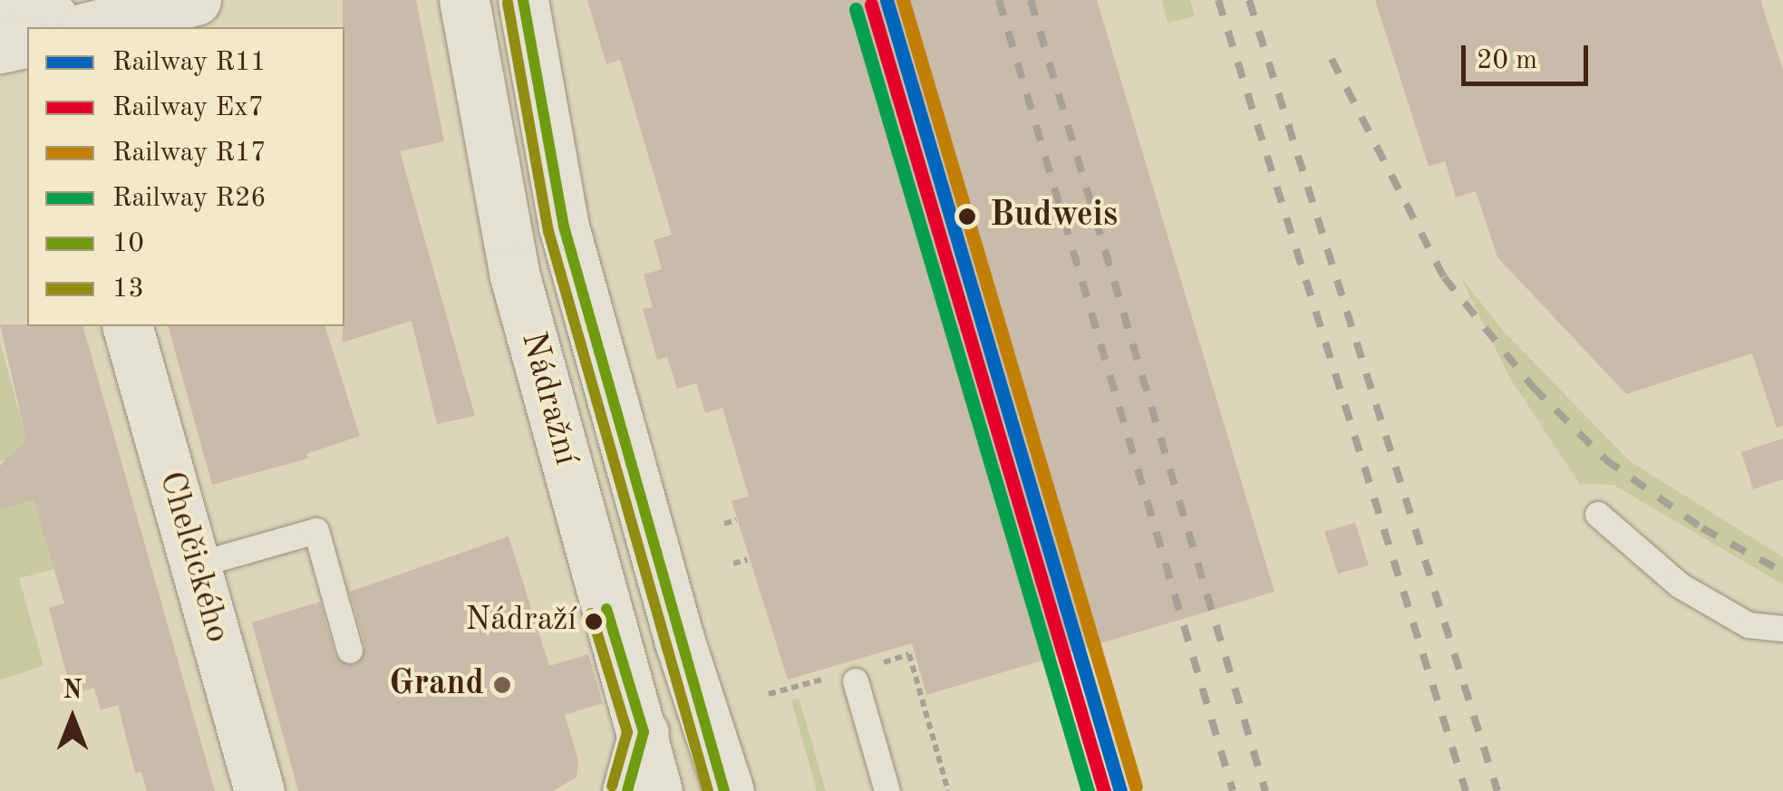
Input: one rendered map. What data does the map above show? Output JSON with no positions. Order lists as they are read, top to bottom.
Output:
{
  "streets": {
    "main road": ["Nádražní", "Chelčického"]
  },
  "places": ["Budweis", "Nádraží", "Grand"],
  "lines": [
    "rail line R11",
    "rail line R17",
    "transit line 10",
    "transit line 13",
    "rail line Ex7",
    "rail line R26"
  ],
  "legend": [
    "Railway R11",
    "Railway Ex7",
    "Railway R17",
    "Railway R26",
    "10",
    "13"
  ],
  "scale_bar": "20 m",
  "north": "top"
}
